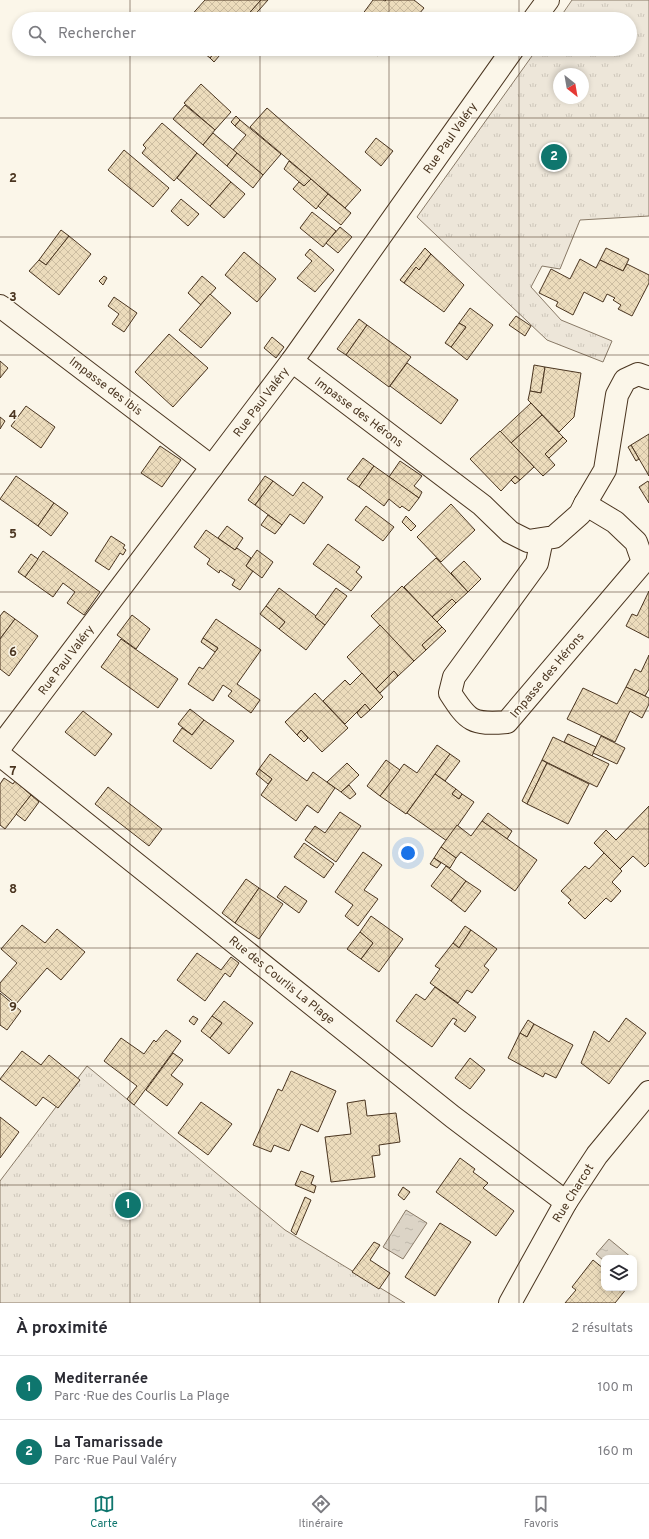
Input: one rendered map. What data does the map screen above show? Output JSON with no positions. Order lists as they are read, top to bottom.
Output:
{
  "streets": {
    "street": [
      "Rue Paul Valéry",
      "Impasse des Ibis",
      "Impasse des Hérons",
      "Rue des Courlis La Plage",
      "Rue Charcot"
    ]
  },
  "crossings": [
    ["Rue Paul Valéry", "Impasse des Ibis"],
    ["Rue Paul Valéry", "Impasse des Hérons"],
    ["Rue des Courlis La Plage", "Rue Charcot"]
  ],
  "north": "bottom right",
  "page": {
    "search": "Rechercher",
    "pins": ["2", "1"],
    "heading": ["À proximité", "2 résultats"],
    "list": [
      {
        "mark": "1",
        "name": "Mediterranée",
        "note": "Parc · Rue des Courlis La Plage",
        "value": "100 m"
      },
      {
        "mark": "2",
        "name": "La Tamarissade",
        "note": "Parc · Rue Paul Valéry",
        "value": "160 m"
      }
    ],
    "nav": ["Carte", "Itinéraire", "Favoris"]
  },
  "grid": {
    "rows": [
      "2",
      "3",
      "4",
      "5",
      "6",
      "7",
      "8",
      "9"
    ]
  }
}
